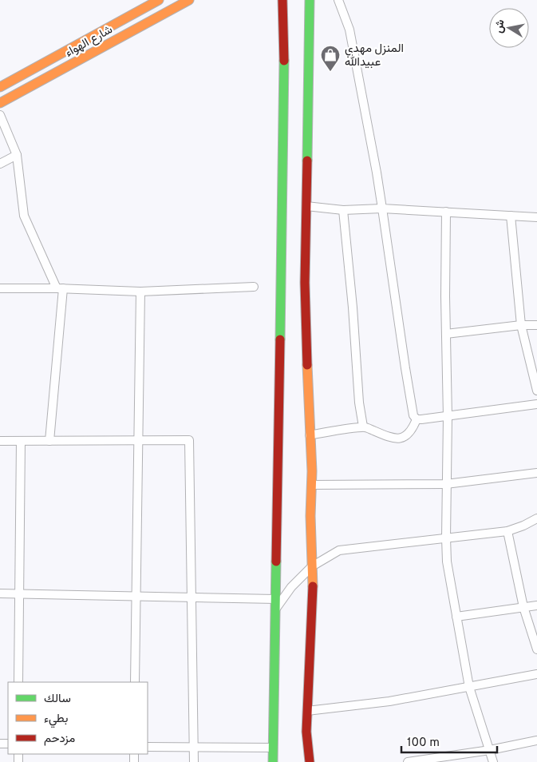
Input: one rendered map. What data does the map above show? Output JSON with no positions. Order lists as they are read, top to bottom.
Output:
{
  "streets": {
    "street": ["شارع الهواء"]
  },
  "places": {
    "shop": ["المنزل مهدي عبيدالله"]
  },
  "legend": ["سالك", "بطيء", "مزدحم"],
  "scale_bar": "100 m",
  "north": "left"
}
